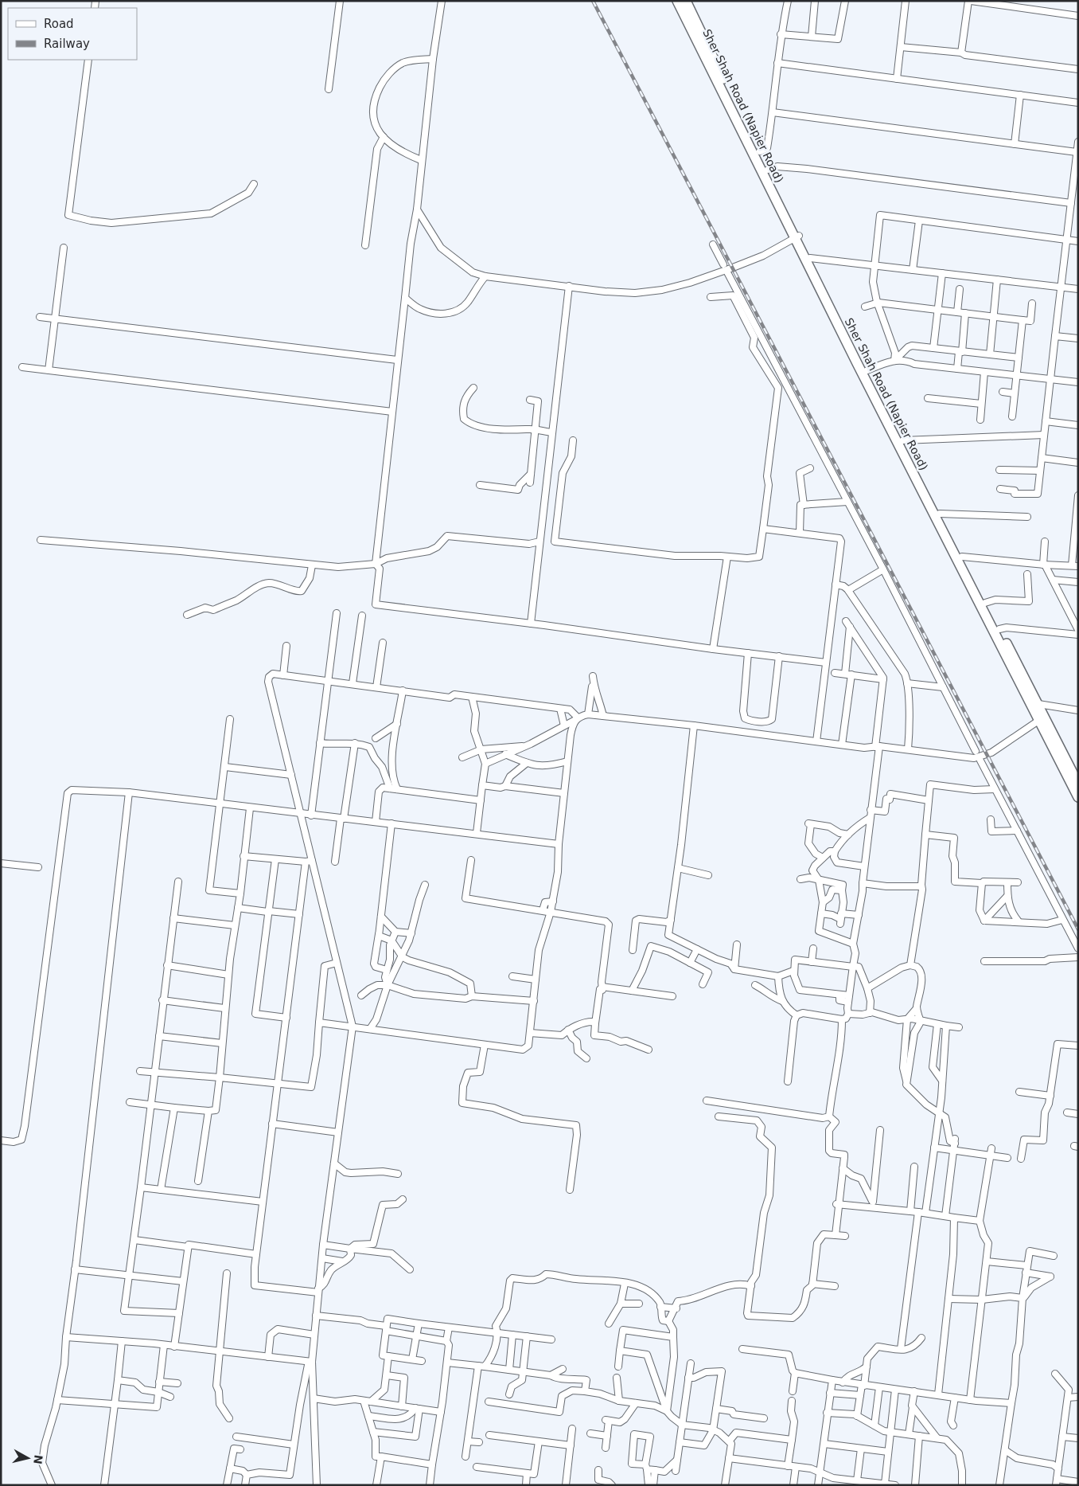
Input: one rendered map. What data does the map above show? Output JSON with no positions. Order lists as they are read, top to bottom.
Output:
{
  "streets": {
    "main road": ["Sher Shah Road (Napier Road)"]
  },
  "legend": ["Road", "Railway"],
  "north": "right"
}
